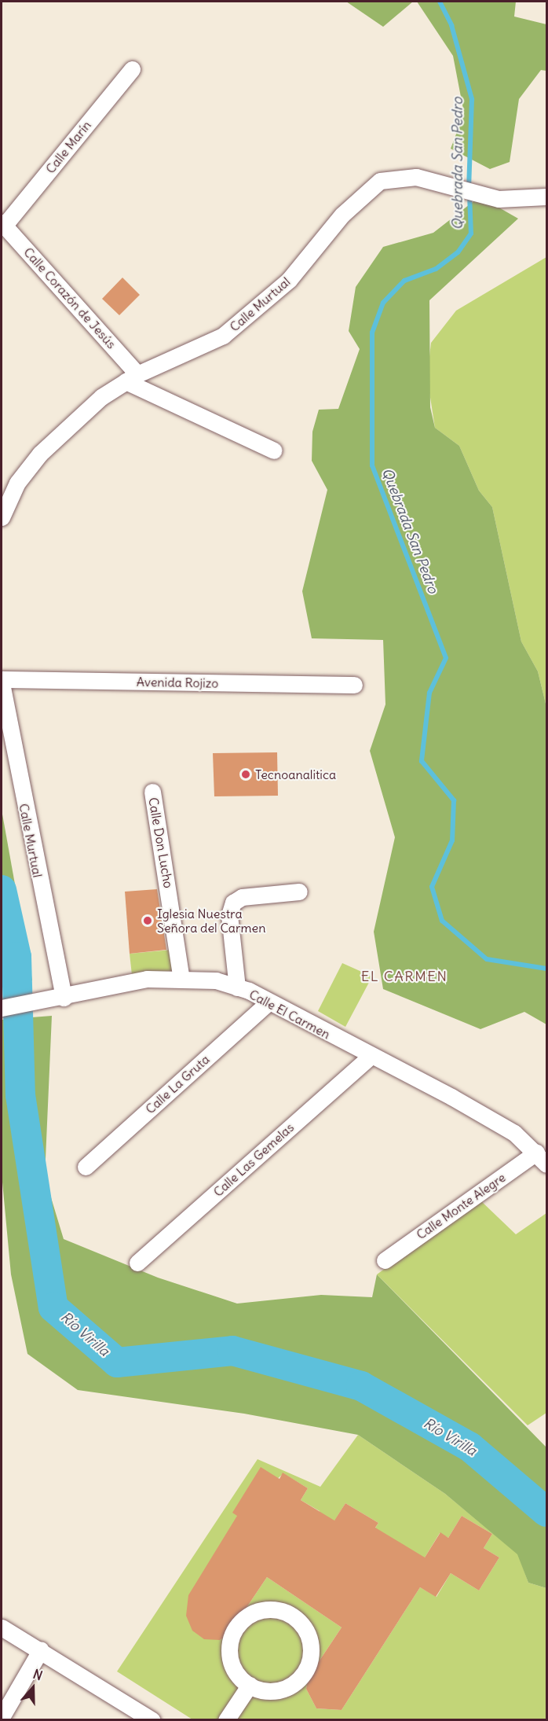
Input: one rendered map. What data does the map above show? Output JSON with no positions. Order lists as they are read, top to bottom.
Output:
{
  "streets": {
    "street": [
      "Calle Marín",
      "Calle Corazón de Jesús",
      "Calle Murtual",
      "Avenida Rojizo",
      "Calle Don Lucho",
      "Calle El Carmen",
      "Calle La Gruta",
      "Calle Las Gemelas",
      "Calle Monte Alegre"
    ]
  },
  "crossings": [
    ["Calle Marín", "Calle Corazón de Jesús"],
    ["Calle Corazón de Jesús", "Calle Murtual"],
    ["Calle Murtual", "Avenida Rojizo"],
    ["Calle Murtual", "Calle El Carmen"],
    ["Calle Don Lucho", "Calle El Carmen"],
    ["Calle El Carmen", "Calle La Gruta"],
    ["Calle El Carmen", "Calle Las Gemelas"],
    ["Calle El Carmen", "Calle Monte Alegre"]
  ],
  "districts": ["EL CARMEN"],
  "water": ["Quebrada San Pedro", "Río Virilla"],
  "places": ["Tecnoanalitica", "Iglesia Nuestra Señora del Carmen"],
  "north": "top"
}
